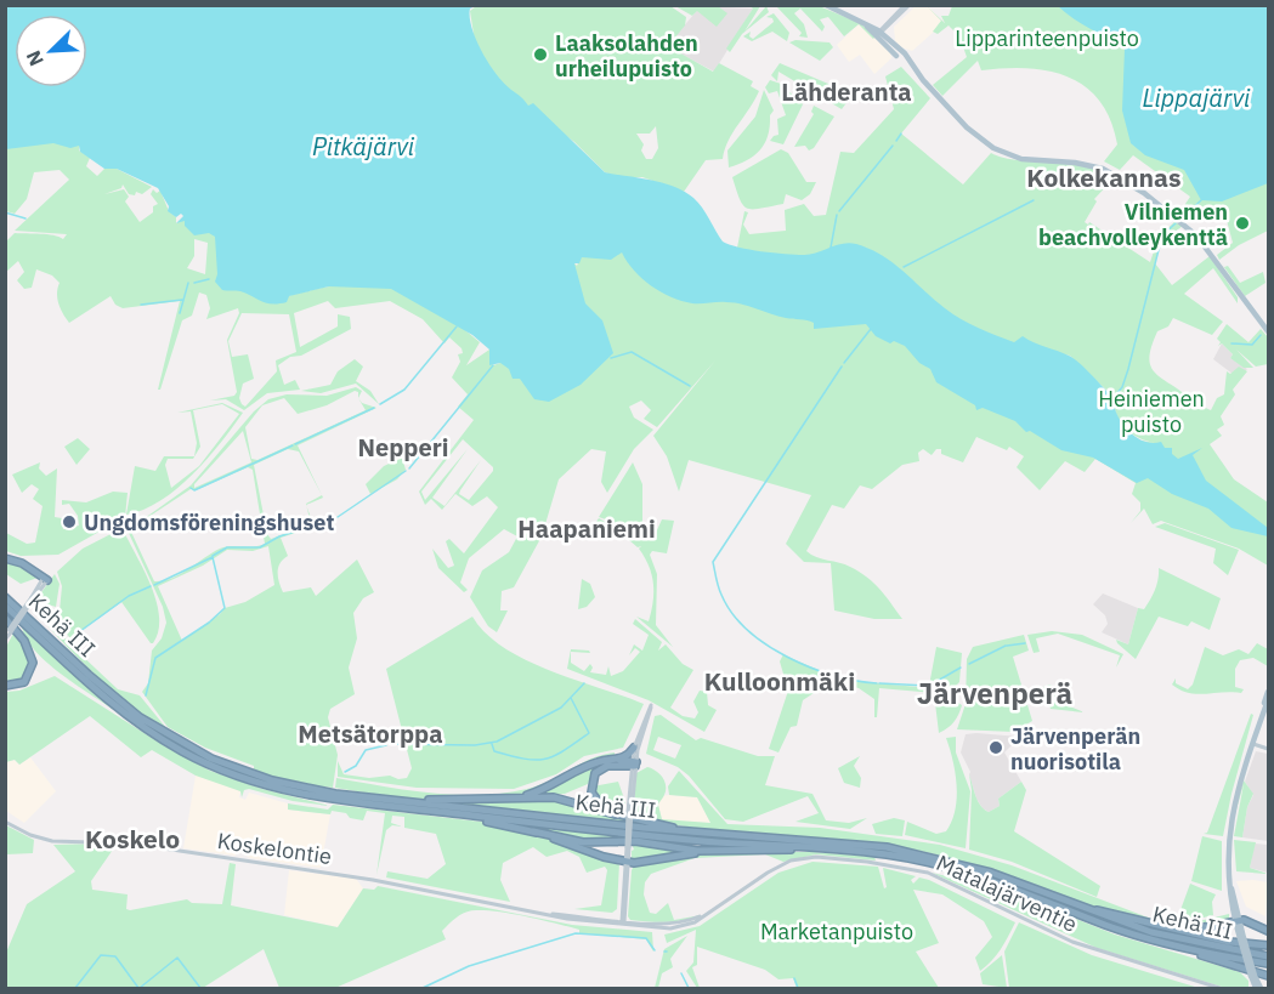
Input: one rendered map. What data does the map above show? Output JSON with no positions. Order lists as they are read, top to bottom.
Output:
{
  "streets": {
    "highway": ["Kehä III"],
    "main road": ["Koskelontie", "Matalajärventie"]
  },
  "crossings": [
    ["Koskelontie", "Matalajärventie"]
  ],
  "districts": [
    "Lähderanta",
    "Kolkekannas",
    "Nepperi",
    "Haapaniemi",
    "Kulloonmäki",
    "Järvenperä",
    "Metsätorppa",
    "Koskelo"
  ],
  "water": ["Lippajärvi", "Pitkäjärvi"],
  "parks": ["Lipparinteenpuisto", "Heiniemen puisto", "Marketanpuisto"],
  "places": [
    "Laaksolahden urheilupuisto",
    "Vilniemen beachvolleykenttä",
    "Ungdomsföreningshuset",
    "Järvenperän nuorisotila"
  ],
  "north": "bottom left"
}
